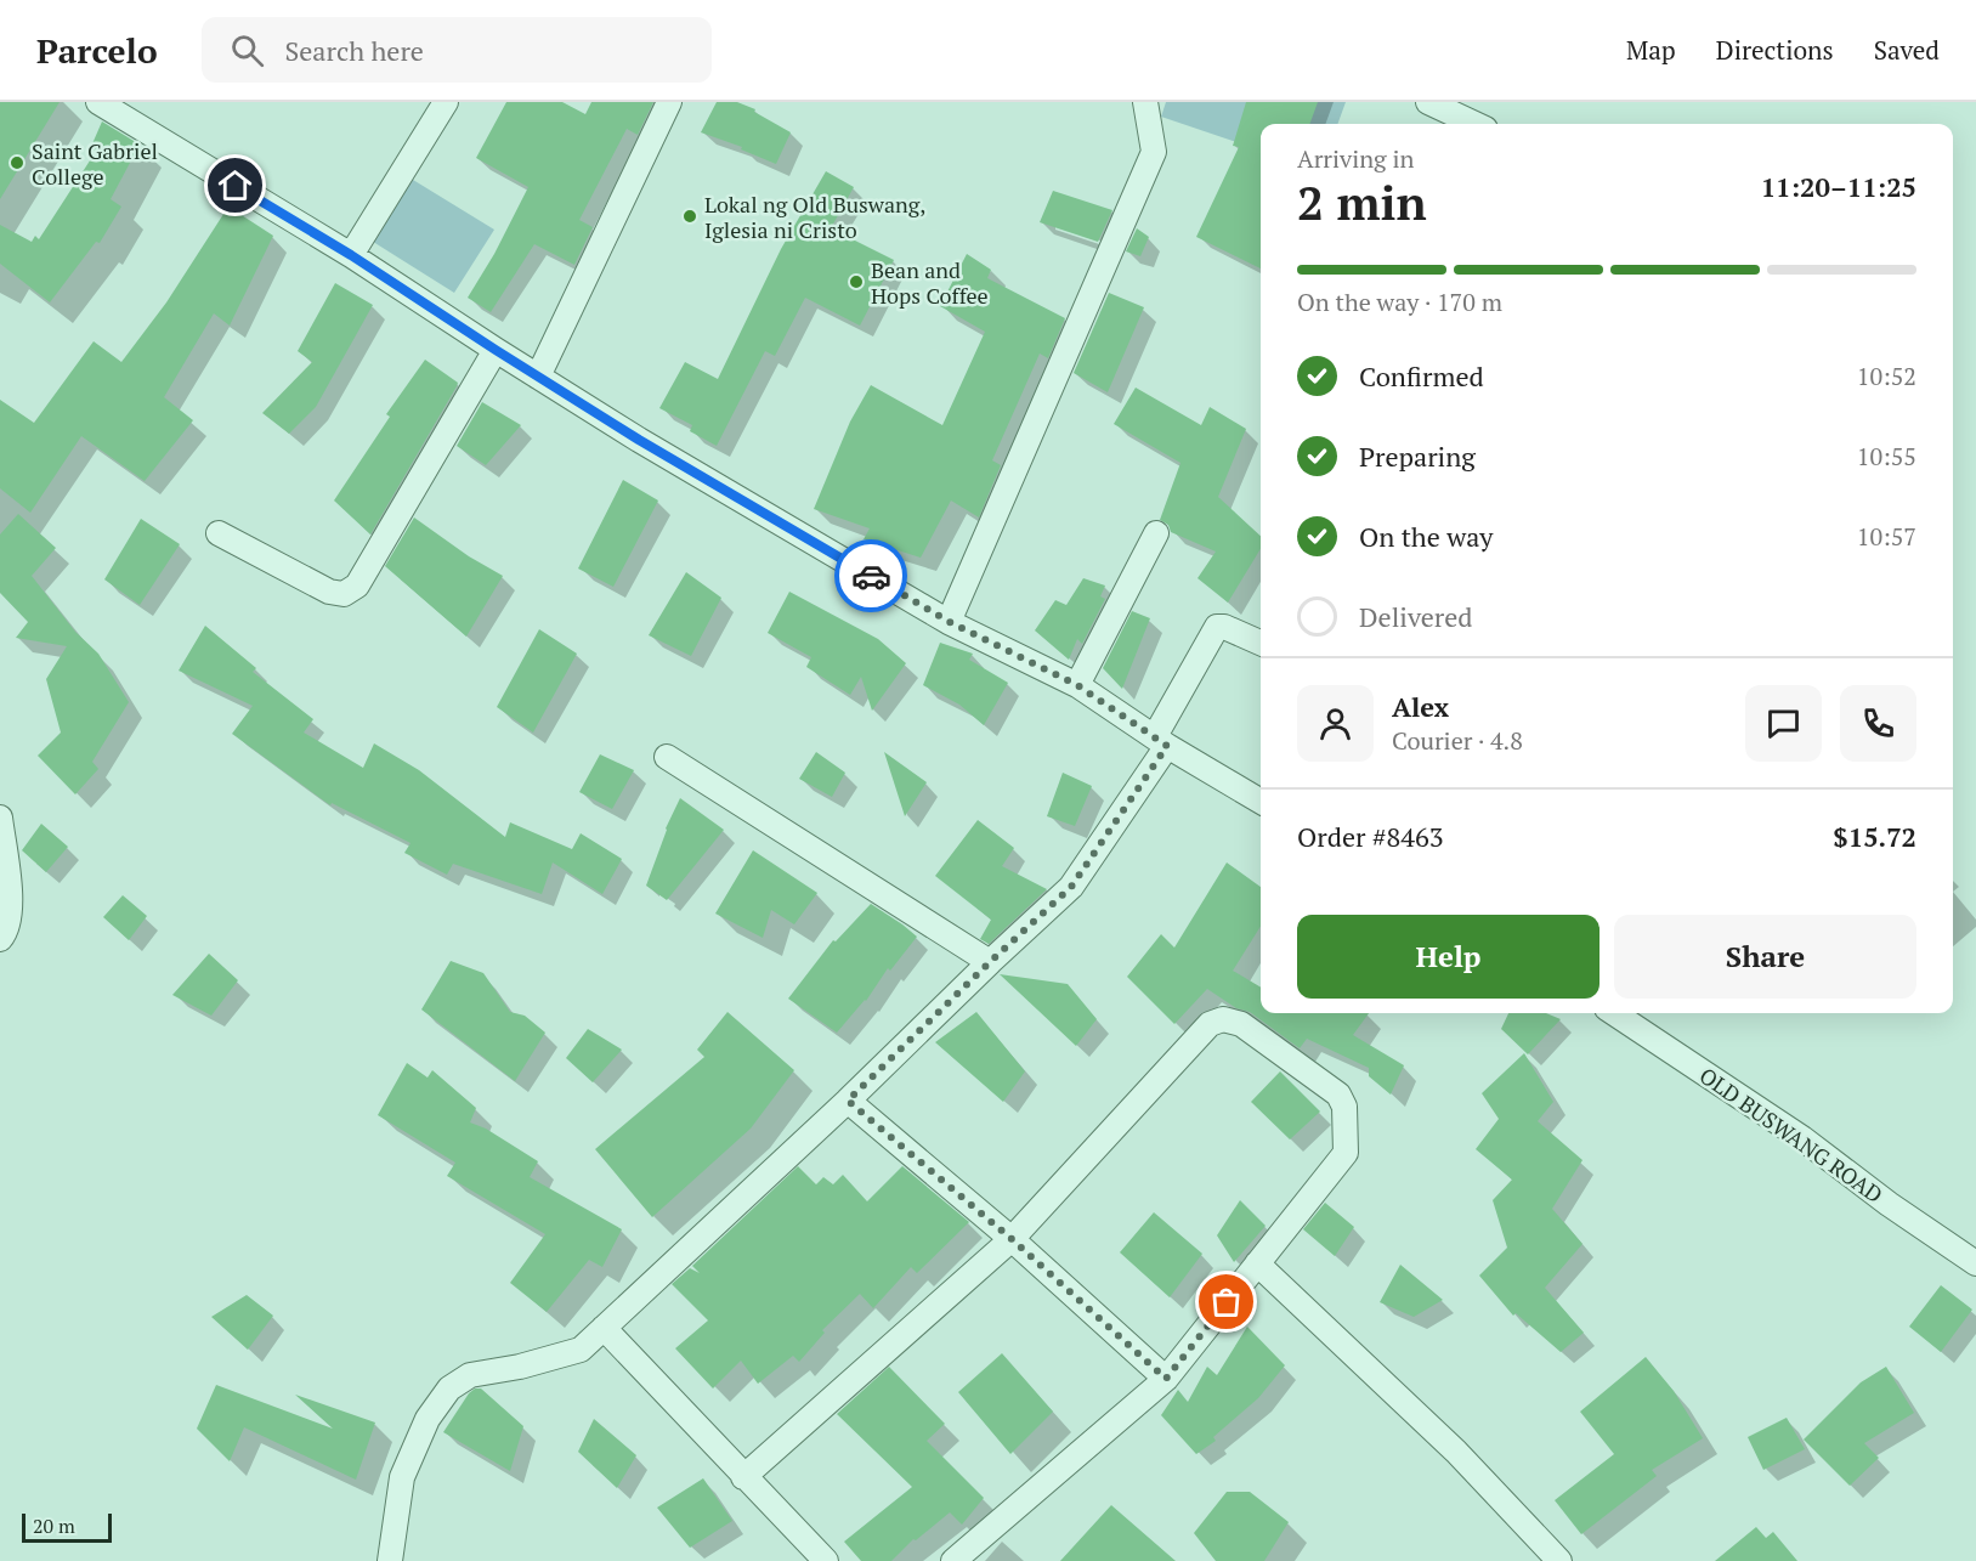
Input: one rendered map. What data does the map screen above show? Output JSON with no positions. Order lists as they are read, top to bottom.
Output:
{
  "streets": {
    "street": ["OLD BUSWANG ROAD"]
  },
  "places": ["Saint Gabriel College", "Lokal ng Old Buswang, Iglesia ni Cristo", "Bean and Hops Coffee"],
  "scale_bar": "20 m",
  "page": {
    "header": "Parcelo",
    "search": "Search here",
    "nav": ["Map", "Directions", "Saved"],
    "heading": ["2 min", "Arriving in", "11:20–11:25"],
    "panel": [
      "Alex",
      "Courier · 4.8",
      "Order #8463",
      "$15.72"
    ],
    "bar": "On the way · 170 m",
    "list": [
      ["Confirmed", "10:52"],
      ["Preparing", "10:55"],
      ["On the way", "10:57"],
      "Delivered"
    ],
    "buttons": ["Help", "Share"],
    "scale": "20 m"
  }
}
